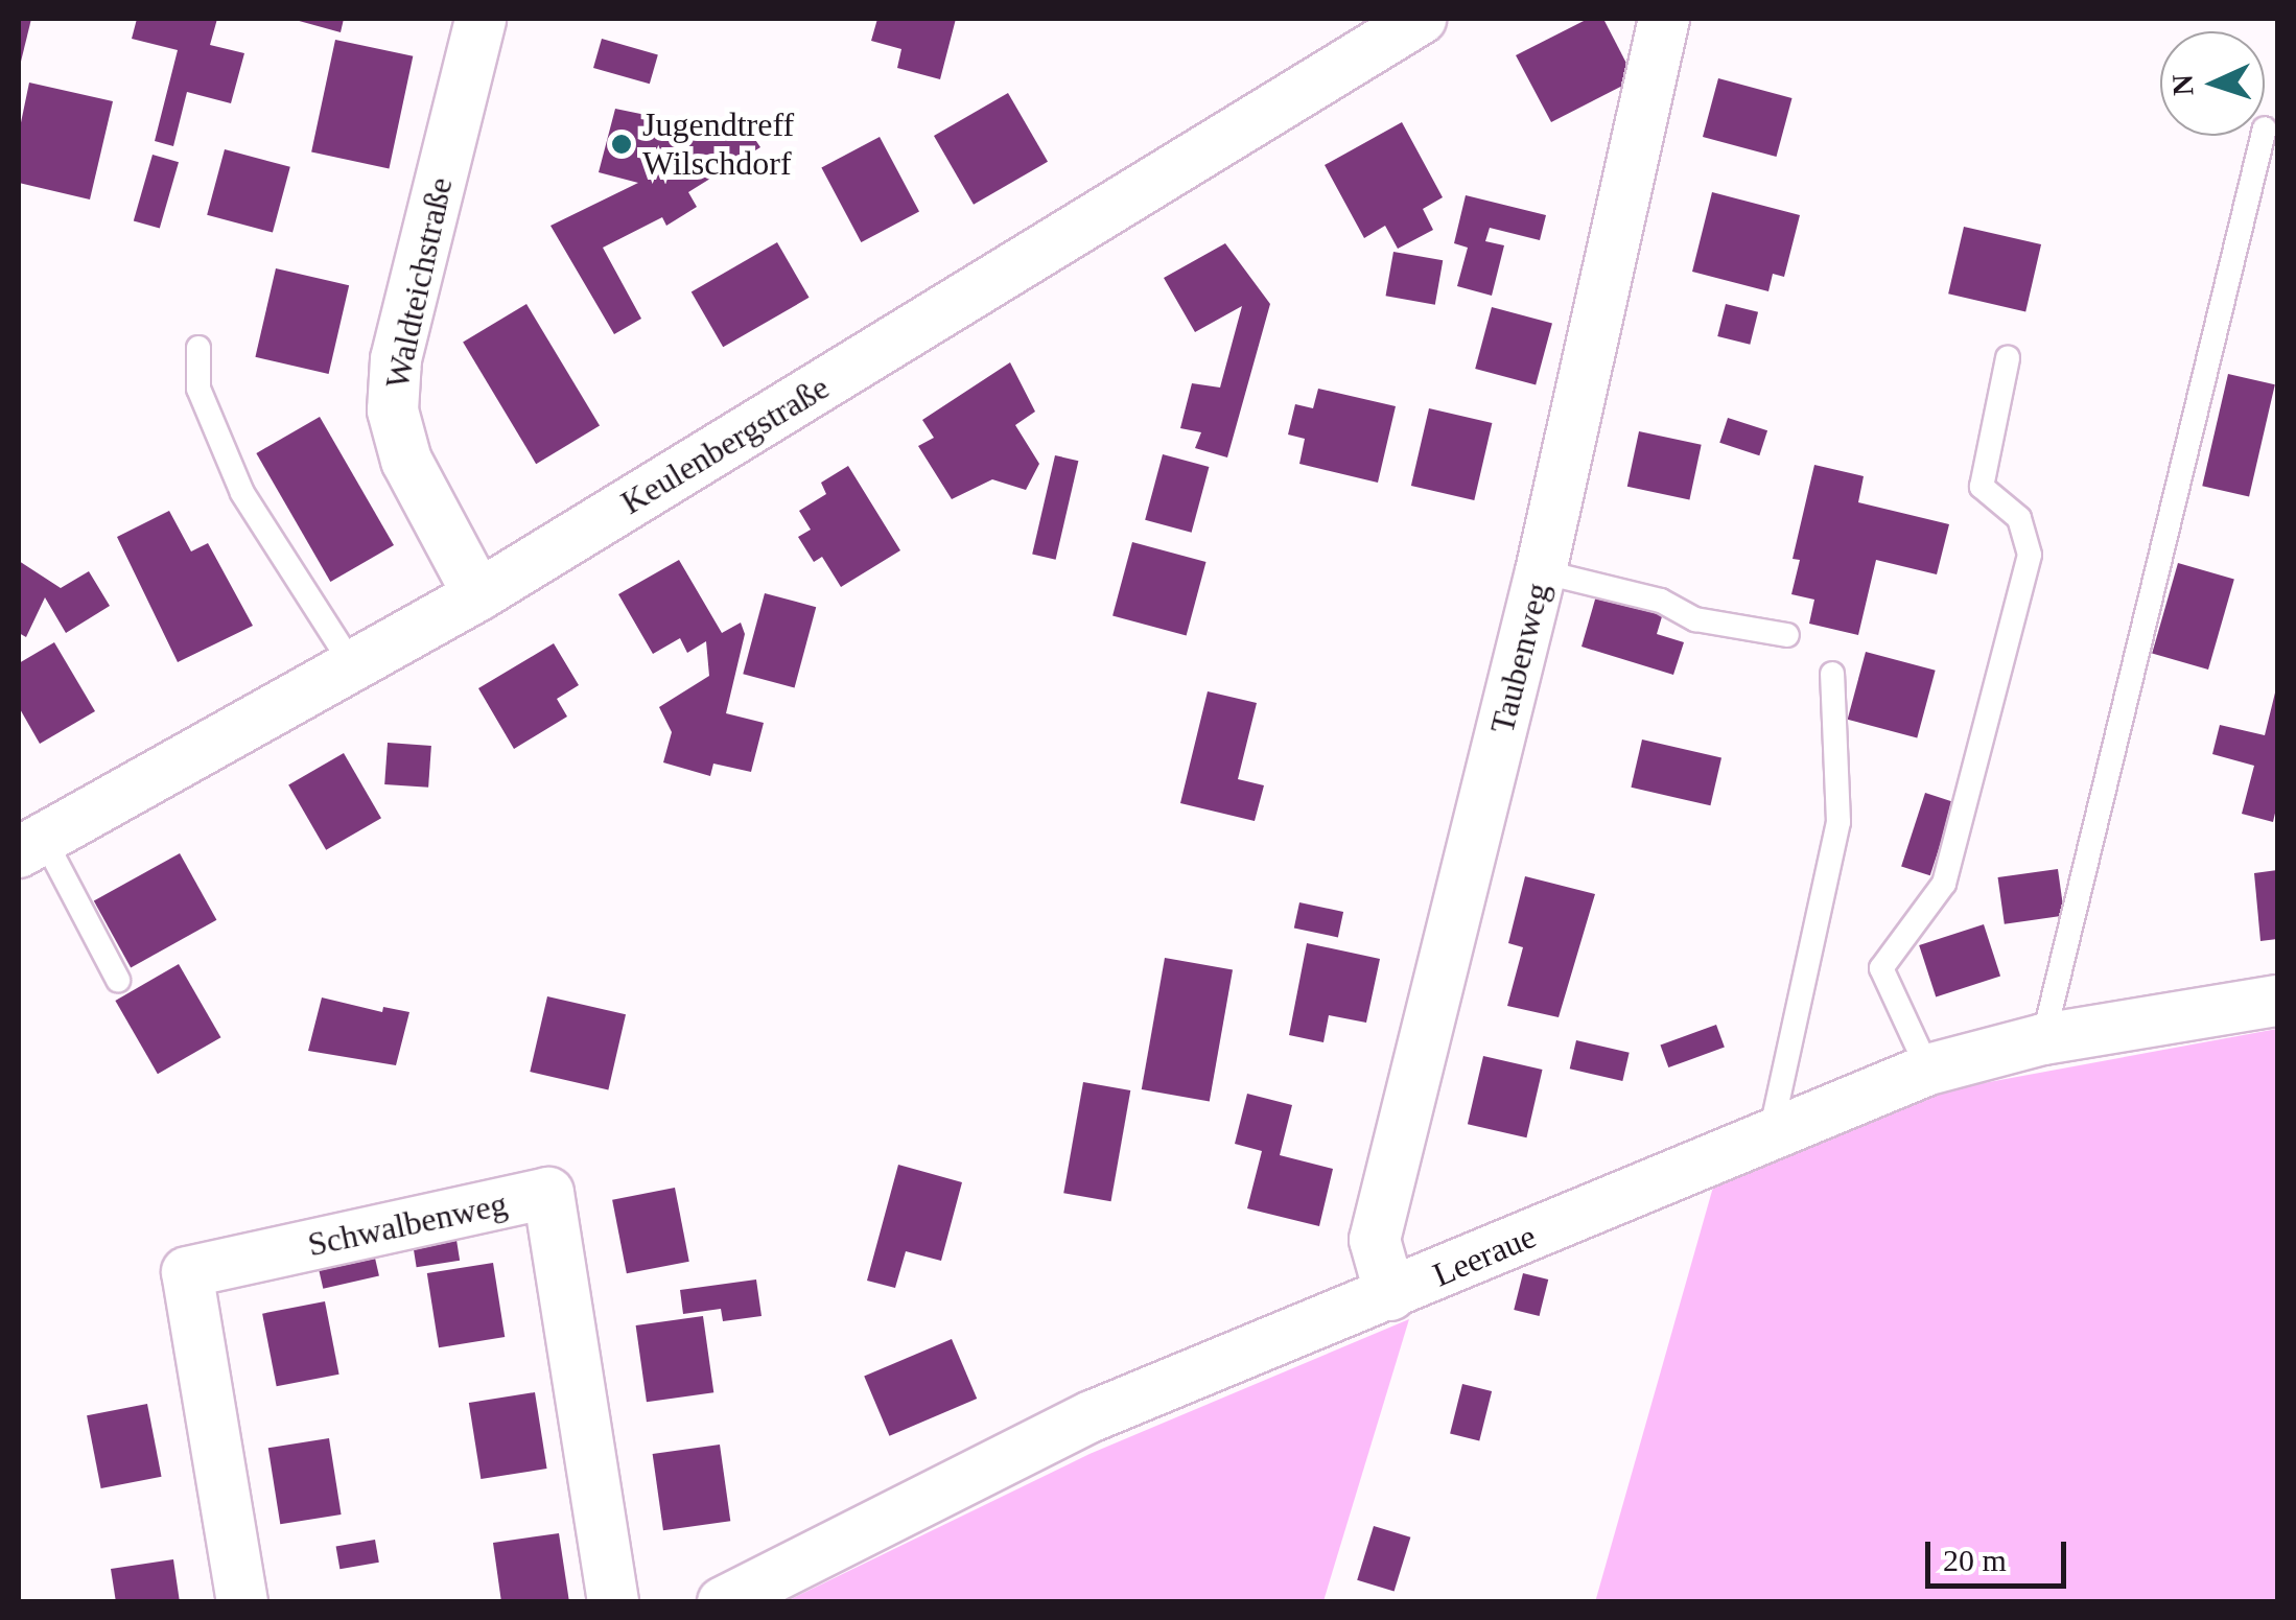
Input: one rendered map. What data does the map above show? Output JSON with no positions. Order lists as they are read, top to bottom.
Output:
{
  "streets": {
    "street": [
      "Waldteichstraße",
      "Keulenbergstraße",
      "Taubenweg",
      "Schwalbenweg",
      "Leeraue"
    ]
  },
  "crossings": [
    ["Waldteichstraße", "Keulenbergstraße"],
    ["Taubenweg", "Leeraue"]
  ],
  "places": ["Jugendtreff Wilschdorf"],
  "scale_bar": "20 m",
  "north": "left"
}
